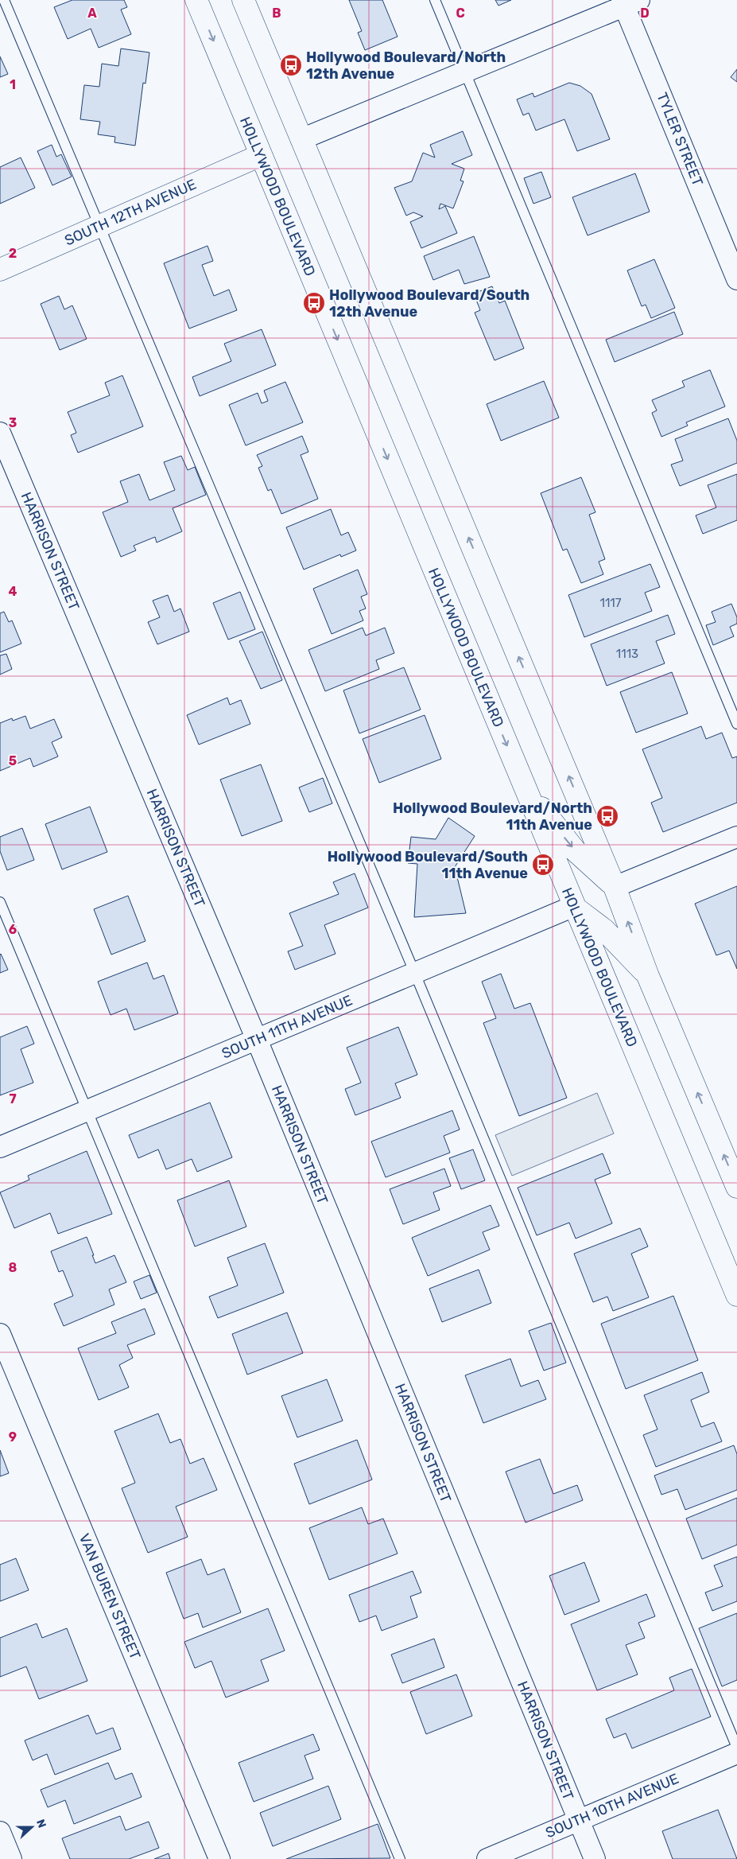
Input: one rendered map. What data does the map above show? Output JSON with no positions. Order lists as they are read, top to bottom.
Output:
{
  "streets": {
    "main road": ["HOLLYWOOD BOULEVARD", "SOUTH 12TH AVENUE"],
    "street": [
      "TYLER STREET",
      "HARRISON STREET",
      "SOUTH 11TH AVENUE",
      "VAN BUREN STREET",
      "SOUTH 10TH AVENUE"
    ]
  },
  "crossings": [
    ["HOLLYWOOD BOULEVARD", "SOUTH 12TH AVENUE"],
    ["HOLLYWOOD BOULEVARD", "SOUTH 11TH AVENUE"],
    ["HARRISON STREET", "SOUTH 11TH AVENUE"],
    ["HARRISON STREET", "SOUTH 10TH AVENUE"]
  ],
  "places": {
    "bus stop": [
      "Hollywood Boulevard/North 12th Avenue",
      "Hollywood Boulevard/South 12th Avenue",
      "Hollywood Boulevard/North 11th Avenue",
      "Hollywood Boulevard/South 11th Avenue"
    ]
  },
  "house_numbers": ["1117", "1113"],
  "north": "right",
  "grid": {
    "columns": [
      "A",
      "B",
      "C",
      "D"
    ],
    "rows": [
      "1",
      "2",
      "3",
      "4",
      "5",
      "6",
      "7",
      "8",
      "9"
    ]
  }
}
